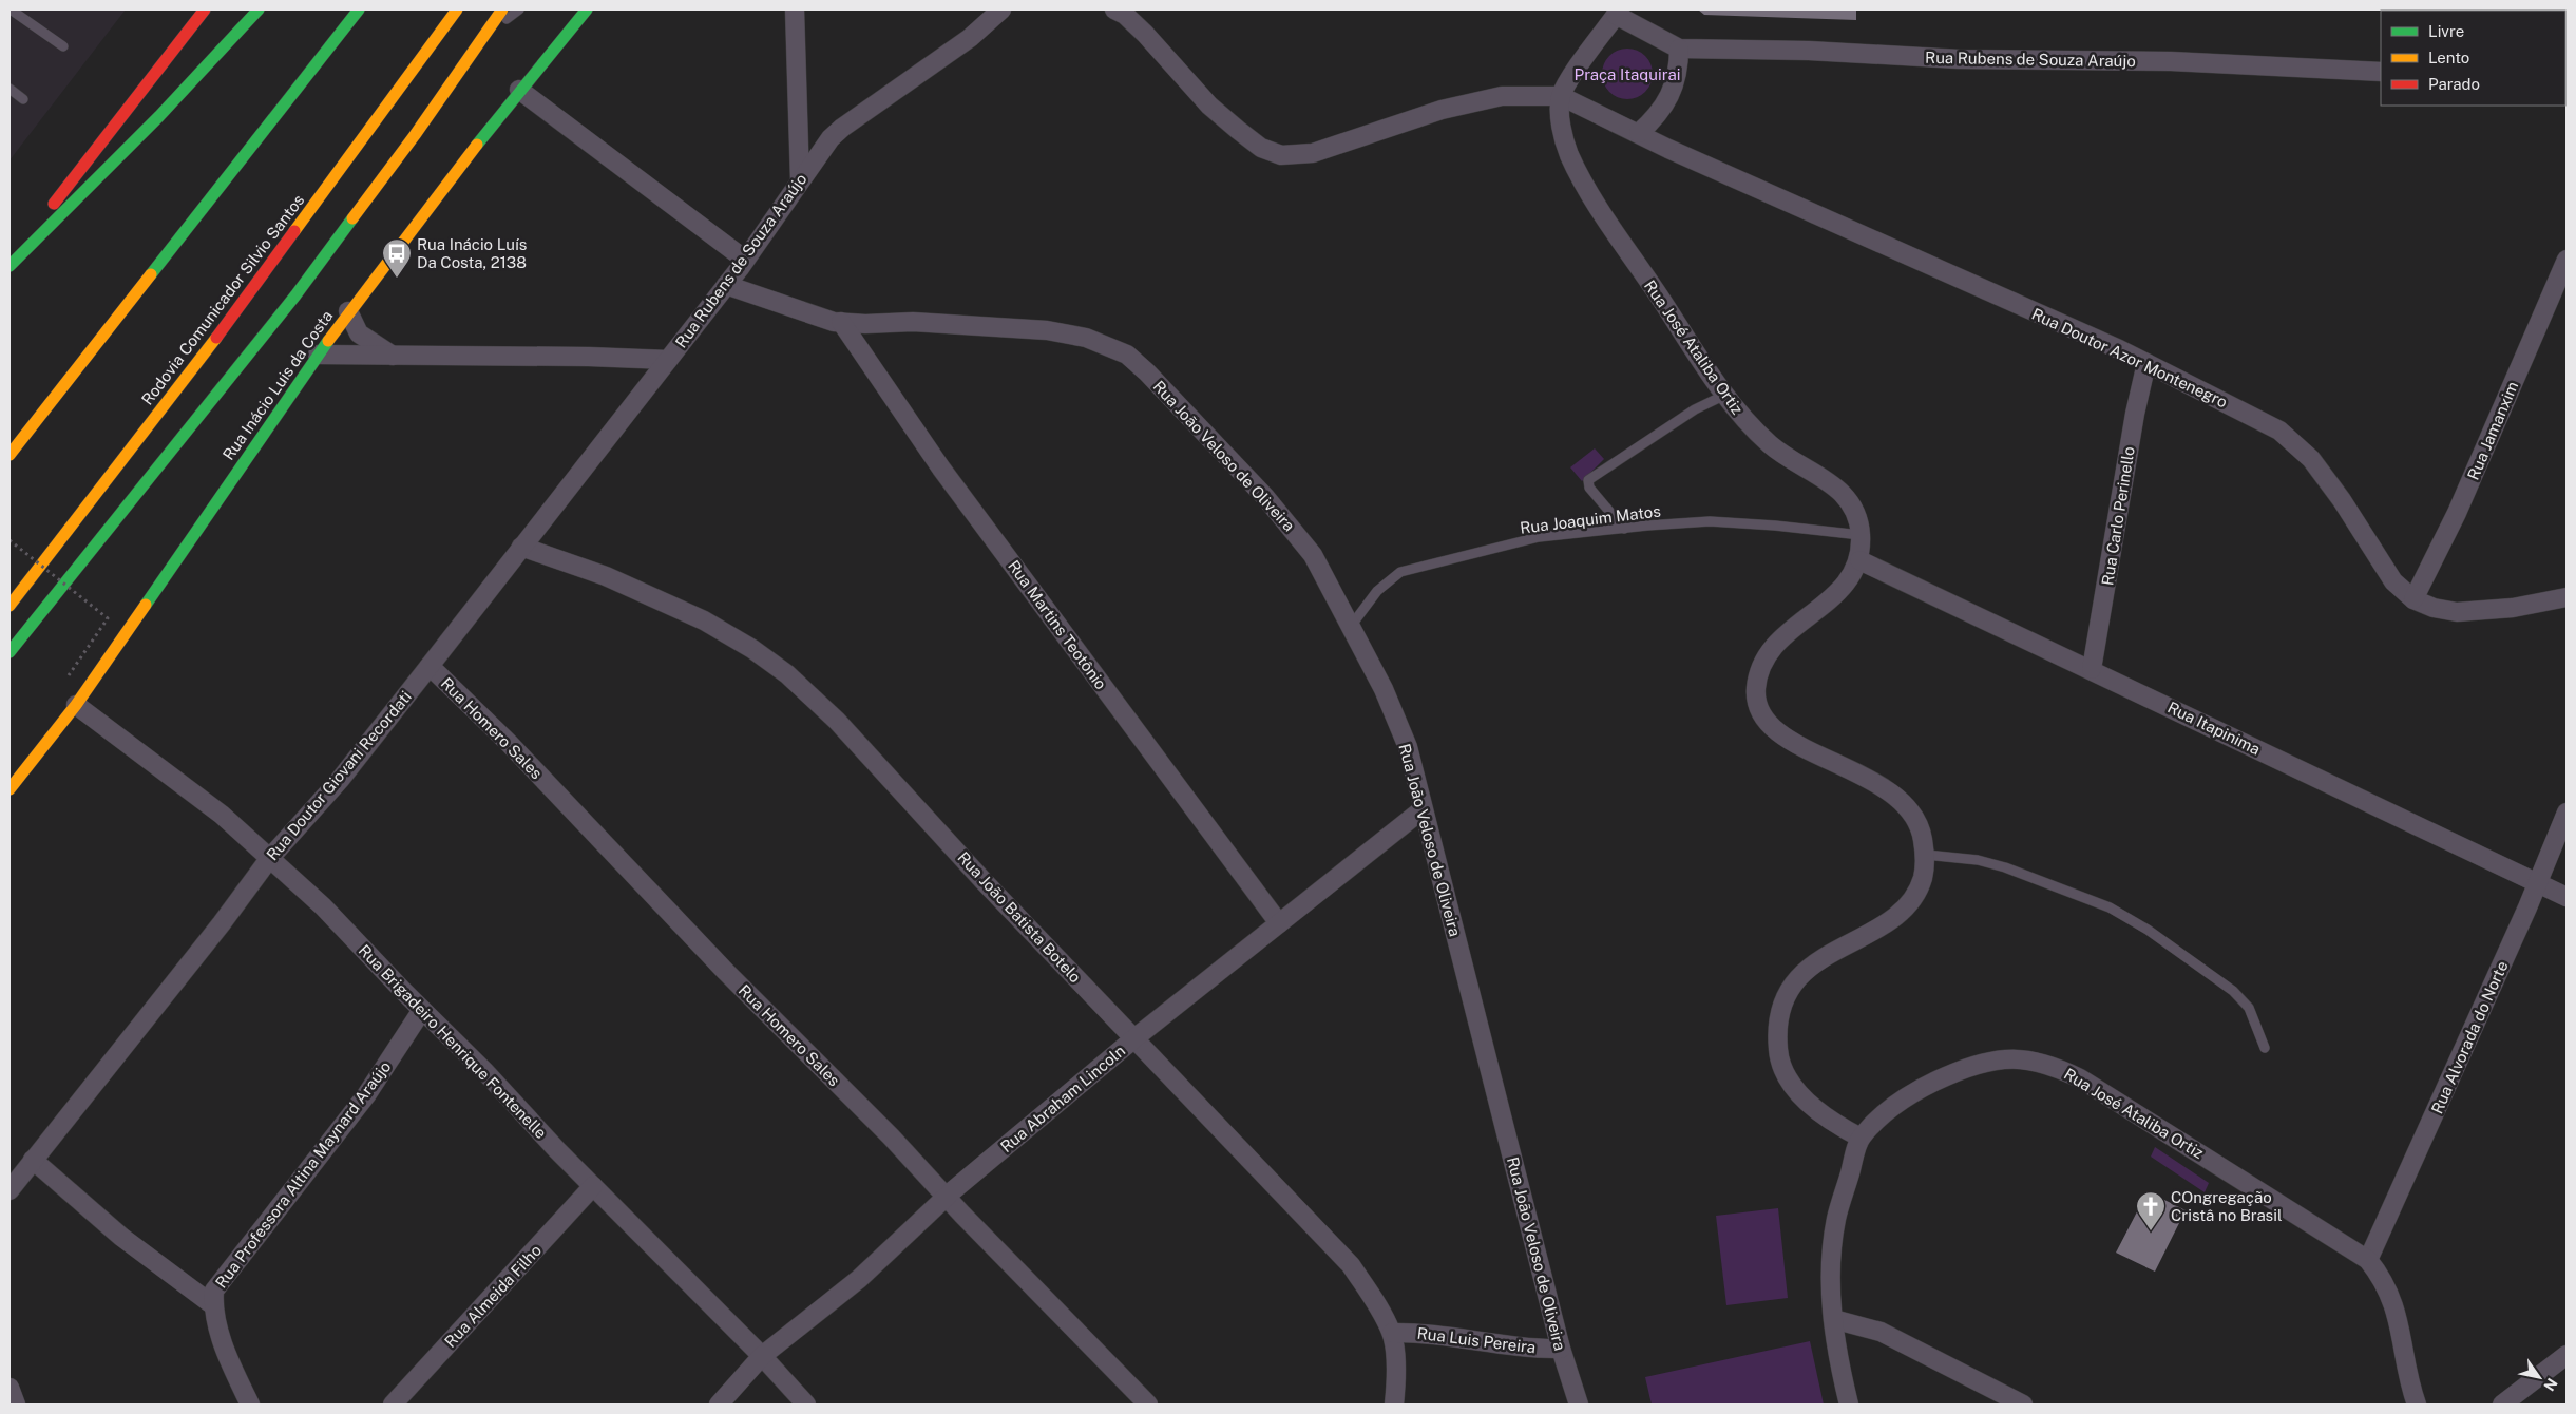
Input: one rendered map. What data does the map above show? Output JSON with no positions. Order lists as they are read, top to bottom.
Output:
{
  "streets": {
    "main road": ["Rodovia Comunicador Silvio Santos", "Rua Inácio Luis da Costa"],
    "street": [
      "Rua Rubens de Souza Araújo",
      "Rua José Ataliba Ortiz",
      "Rua Doutor Azor Montenegro",
      "Rua Jamanxim",
      "Rua João Veloso de Oliveira",
      "Rua Carlo Perinello",
      "Rua Martins Teotônio",
      "Rua Homero Sales",
      "Rua Itapinima",
      "Rua Doutor Giovani Recordati",
      "Rua João Batista Botelo",
      "Rua Alvorada do Norte",
      "Rua Brigadeiro Henrique Fontenelle",
      "Rua Abraham Lincoln",
      "Rua Professora Altina Maynard Araújo",
      "Rua Almeida Filho",
      "Rua Luis Pereira"
    ],
    "lane": ["Rua Joaquim Matos"]
  },
  "crossings": [
    ["Rua Rubens de Souza Araújo", "Rua Inácio Luis da Costa"],
    ["Rua Rubens de Souza Araújo", "Rua João Veloso de Oliveira"],
    ["Rua Rubens de Souza Araújo", "Rua Doutor Giovani Recordati"],
    ["Rua José Ataliba Ortiz", "Rua Joaquim Matos"],
    ["Rua José Ataliba Ortiz", "Rua Itapinima"],
    ["Rua José Ataliba Ortiz", "Rua Alvorada do Norte"],
    ["Rua Doutor Azor Montenegro", "Rua Jamanxim"],
    ["Rua Doutor Azor Montenegro", "Rua Carlo Perinello"],
    ["Rua Inácio Luis da Costa", "Rua Brigadeiro Henrique Fontenelle"],
    ["Rua João Veloso de Oliveira", "Rua Joaquim Matos"],
    ["Rua João Veloso de Oliveira", "Rua Martins Teotônio"],
    ["Rua João Veloso de Oliveira", "Rua Abraham Lincoln"],
    ["Rua João Veloso de Oliveira", "Rua Luis Pereira"],
    ["Rua Carlo Perinello", "Rua Itapinima"],
    ["Rua Martins Teotônio", "Rua Abraham Lincoln"],
    ["Rua Homero Sales", "Rua Doutor Giovani Recordati"],
    ["Rua Homero Sales", "Rua Abraham Lincoln"],
    ["Rua Itapinima", "Rua Alvorada do Norte"],
    ["Rua Doutor Giovani Recordati", "Rua João Batista Botelo"],
    ["Rua Doutor Giovani Recordati", "Rua Brigadeiro Henrique Fontenelle"],
    ["Rua João Batista Botelo", "Rua Abraham Lincoln"],
    ["Rua João Batista Botelo", "Rua Luis Pereira"],
    ["Rua Brigadeiro Henrique Fontenelle", "Rua Abraham Lincoln"],
    ["Rua Brigadeiro Henrique Fontenelle", "Rua Professora Altina Maynard Araújo"],
    ["Rua Brigadeiro Henrique Fontenelle", "Rua Almeida Filho"]
  ],
  "parks": ["Praça Itaquirai"],
  "places": {
    "bus stop": ["Rua Inácio Luís Da Costa, 2138"],
    "church": ["COngregação Cristâ no Brasil"]
  },
  "legend": ["Livre", "Lento", "Parado"],
  "north": "bottom right"
}
